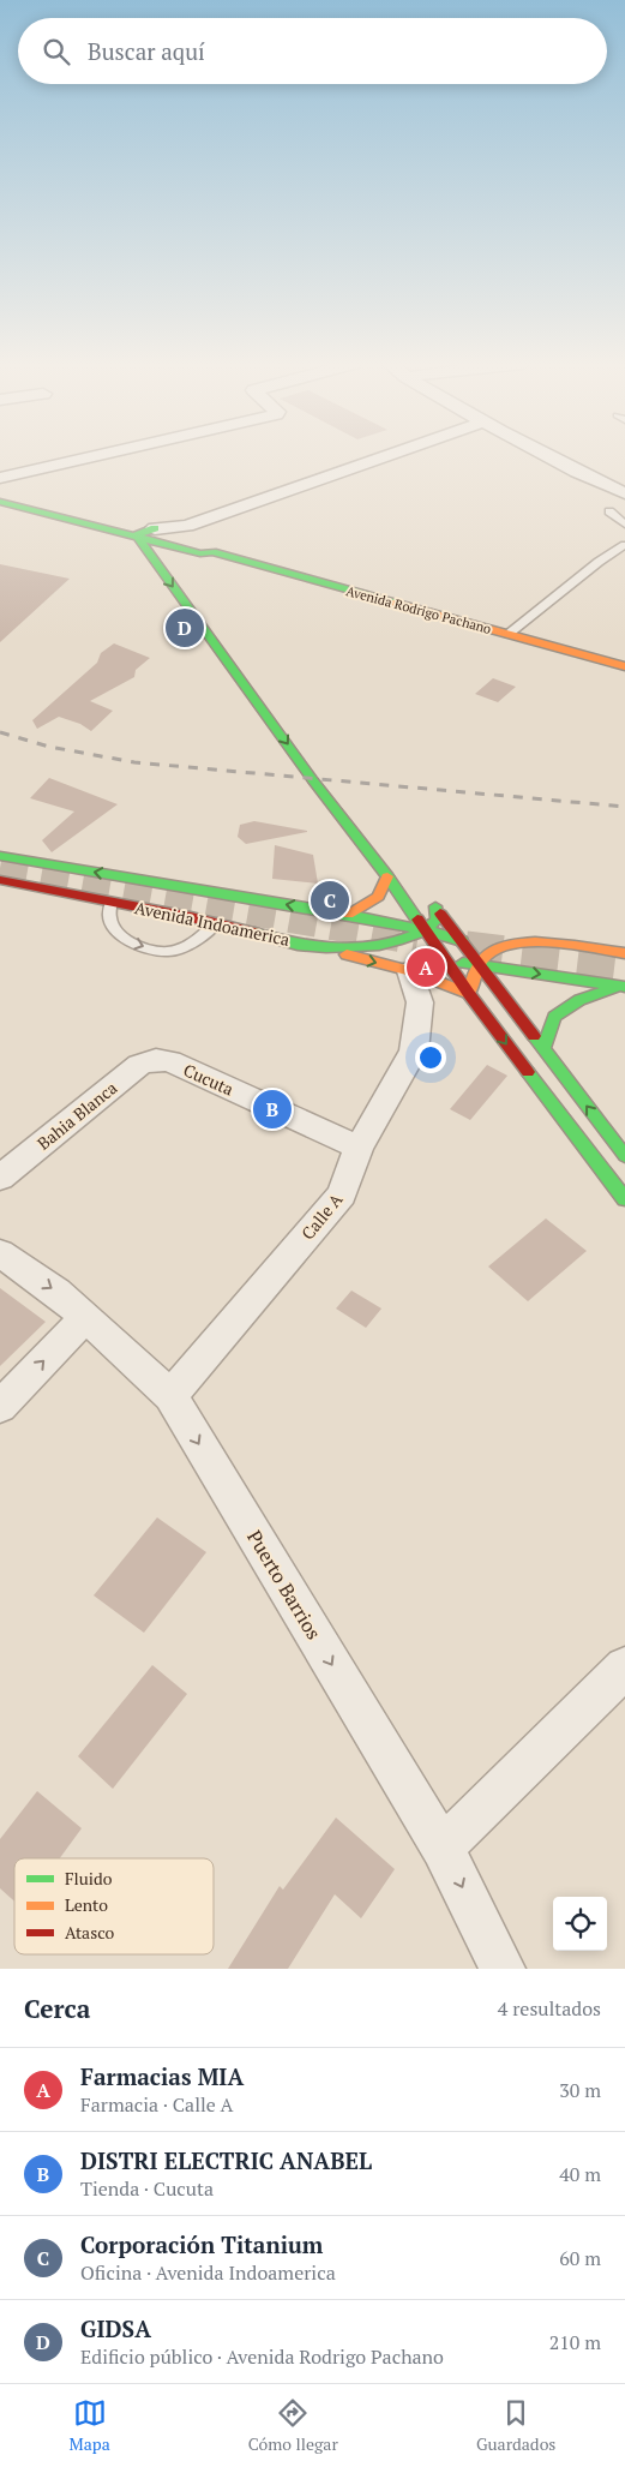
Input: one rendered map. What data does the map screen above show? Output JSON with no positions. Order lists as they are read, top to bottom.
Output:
{
  "streets": {
    "main road": ["Avenida Rodrigo Pachano", "Avenida Indoamerica"],
    "street": [
      "Cucuta",
      "Bahia Blanca",
      "Calle A",
      "Puerto Barrios"
    ]
  },
  "crossings": [
    ["Cucuta", "Bahia Blanca"],
    ["Cucuta", "Calle A"],
    ["Calle A", "Puerto Barrios"]
  ],
  "one_way": ["Puerto Barrios"],
  "legend": ["Fluido", "Lento", "Atasco"],
  "page": {
    "search": "Buscar aquí",
    "pins": [
      "D",
      "C",
      "A",
      "B"
    ],
    "heading": ["Cerca", "4 resultados"],
    "list": [
      {
        "mark": "A",
        "name": "Farmacias MIA",
        "note": "Farmacia · Calle A",
        "value": "30 m"
      },
      {
        "mark": "B",
        "name": "DISTRI ELECTRIC ANABEL",
        "note": "Tienda · Cucuta",
        "value": "40 m"
      },
      {
        "mark": "C",
        "name": "Corporación Titanium",
        "note": "Oficina · Avenida Indoamerica",
        "value": "60 m"
      },
      {
        "mark": "D",
        "name": "GIDSA",
        "note": "Edificio público · Avenida Rodrigo Pachano",
        "value": "210 m"
      }
    ],
    "nav": ["Mapa", "Cómo llegar", "Guardados"]
  }
}
